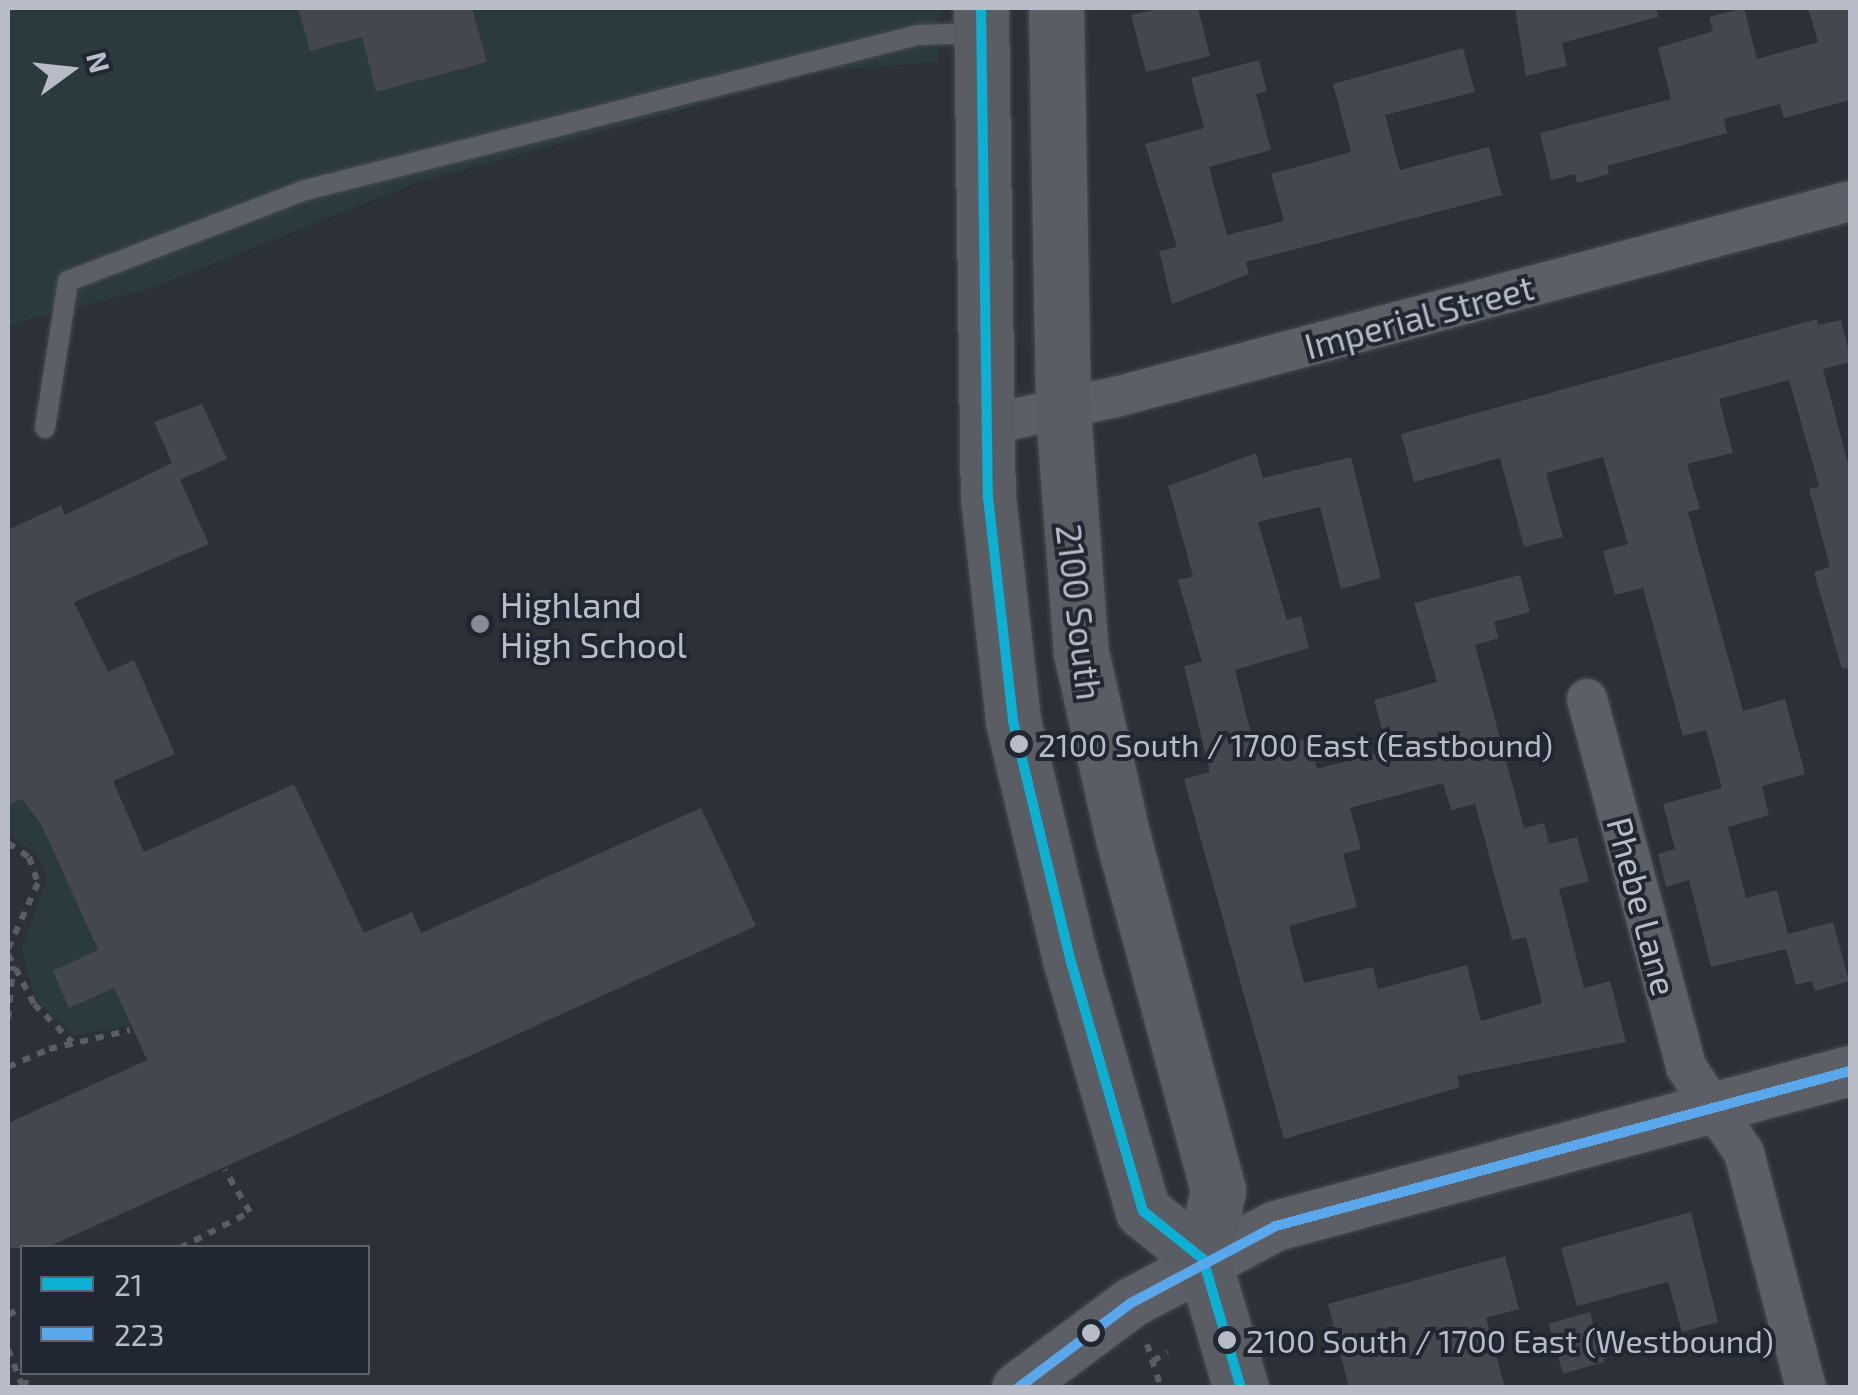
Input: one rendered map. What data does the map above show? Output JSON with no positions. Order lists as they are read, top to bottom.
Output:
{
  "streets": {
    "main road": ["2100 South"],
    "street": ["Imperial Street", "Phebe Lane"]
  },
  "crossings": [
    ["Imperial Street", "2100 South"]
  ],
  "places": ["Highland High School", "2100 South / 1700 East (Eastbound)", "2100 South / 1700 East (Westbound)"],
  "lines": ["transit line 21", "transit line 223"],
  "legend": ["21", "223"],
  "north": "right"
}
